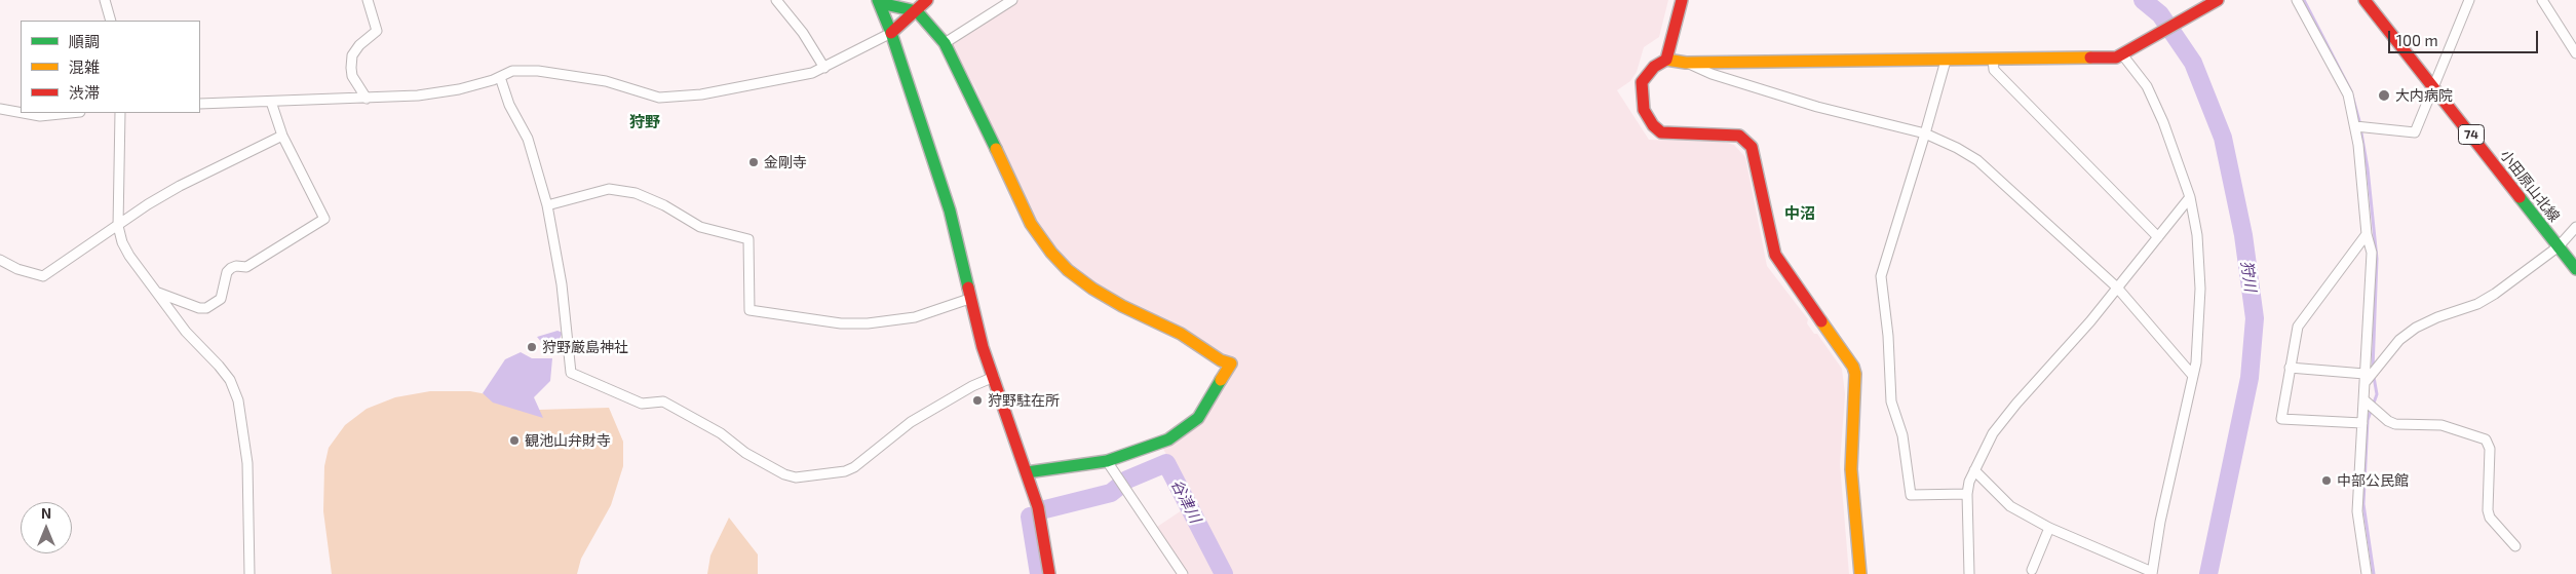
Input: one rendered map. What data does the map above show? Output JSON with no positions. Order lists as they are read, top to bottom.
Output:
{
  "streets": {
    "street": ["74", "小田原山北線"]
  },
  "districts": ["狩野", "中沼"],
  "water": ["狩川", "谷津川"],
  "places": [
    "大内病院",
    "金剛寺",
    "狩野厳島神社",
    "狩野駐在所",
    "観池山弁財寺",
    "中部公民館"
  ],
  "legend": ["順調", "混雑", "渋滞"],
  "scale_bar": "100 m",
  "north": "top"
}
